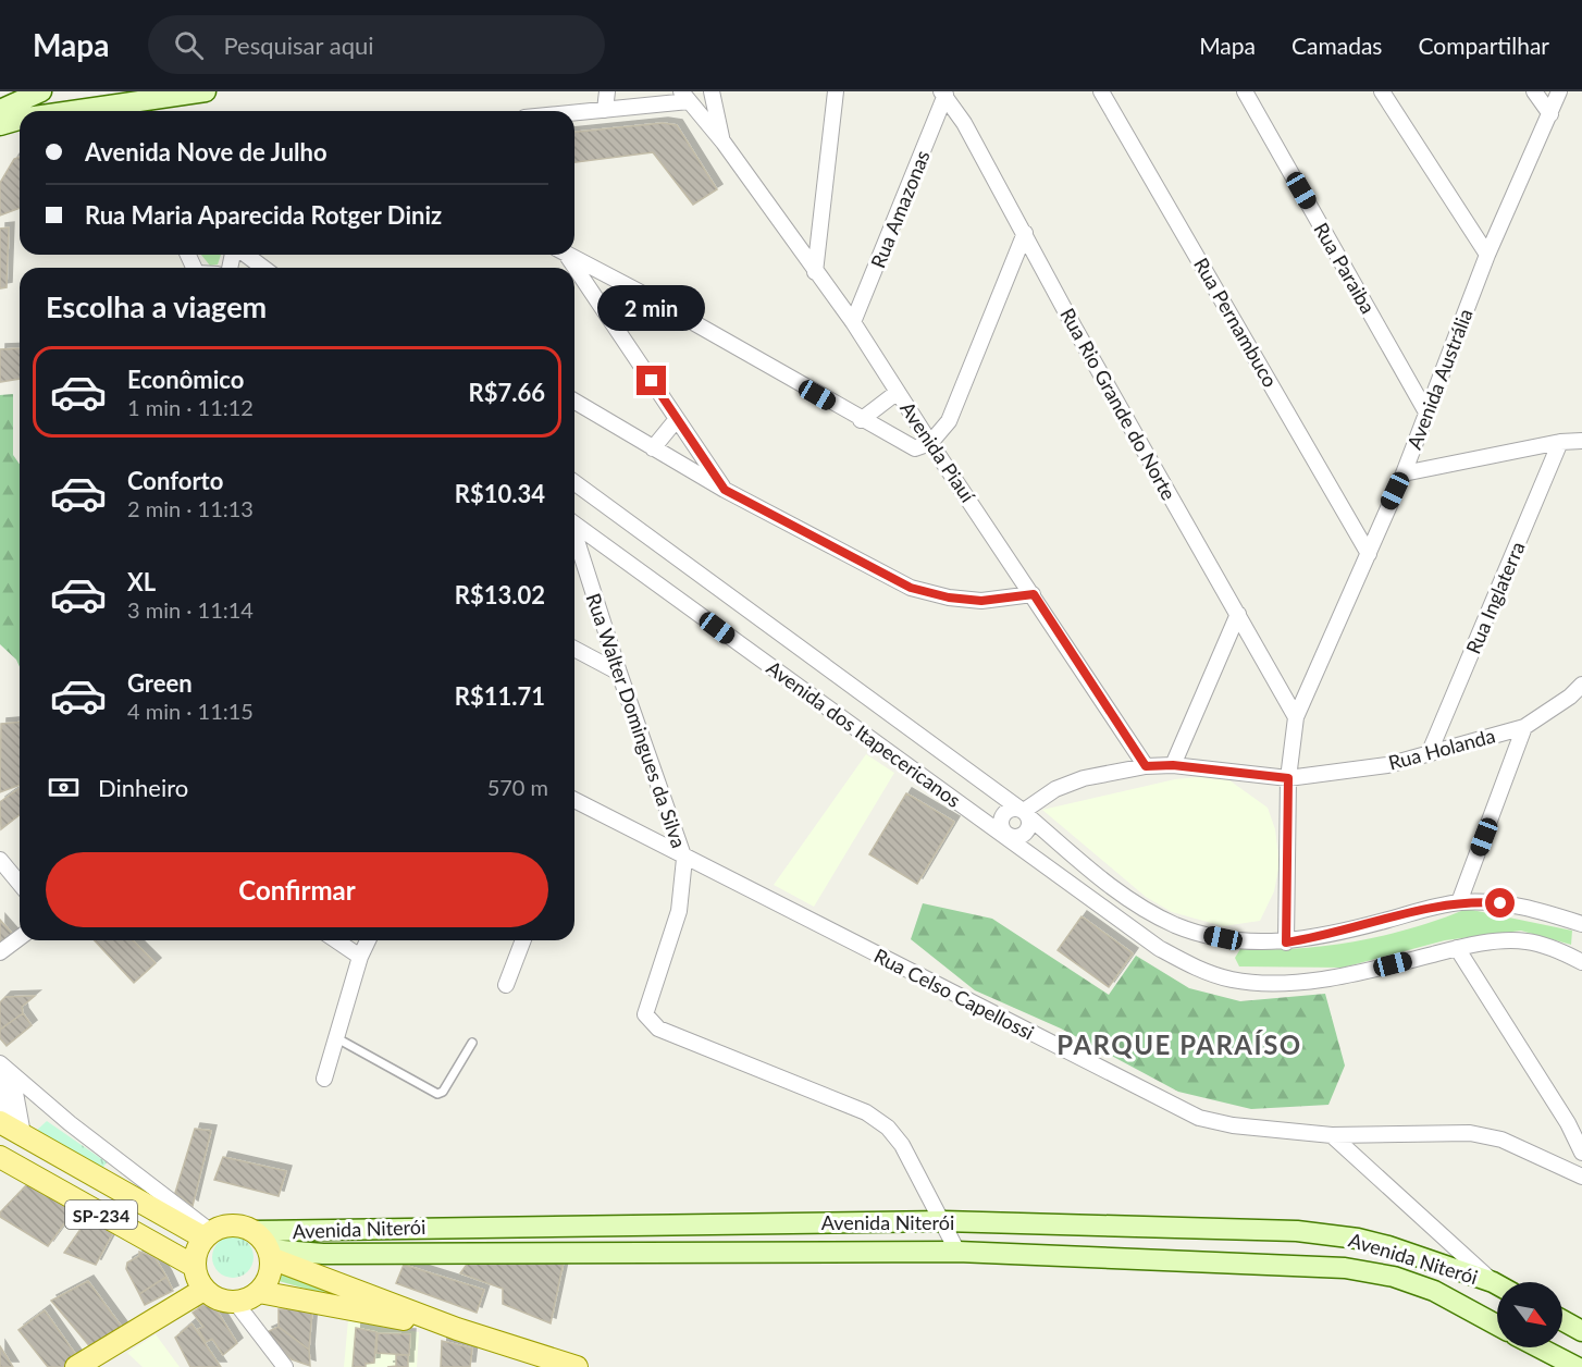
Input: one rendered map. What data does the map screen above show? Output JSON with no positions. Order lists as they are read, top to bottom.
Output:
{
  "streets": {
    "main road": ["SP-234", "Avenida Niterói"],
    "street": [
      "Rua Amazonas",
      "Rua Paraiba",
      "Rua Pernambuco",
      "Avenida Austrália",
      "Rua Rio Grande do Norte",
      "Avenida Piauí",
      "Rua Inglaterra",
      "Rua Walter Domingues da Silva",
      "Avenida dos Itapecericanos",
      "Rua Holanda",
      "Rua Celso Capellossi"
    ]
  },
  "crossings": [
    ["Rua Amazonas", "Rua Rio Grande do Norte"],
    ["Rua Amazonas", "Avenida Piauí"],
    ["Rua Paraiba", "Avenida Austrália"],
    ["Rua Pernambuco", "Avenida Austrália"],
    ["Avenida Austrália", "Rua Rio Grande do Norte"],
    ["Avenida Austrália", "Avenida dos Itapecericanos"],
    ["Avenida Austrália", "Rua Holanda"],
    ["Avenida Piauí", "Rua Holanda"],
    ["Rua Inglaterra", "Rua Holanda"],
    ["Rua Walter Domingues da Silva", "Rua Celso Capellossi"],
    ["Rua Walter Domingues da Silva", "Avenida Niterói"],
    ["Avenida dos Itapecericanos", "Rua Holanda"],
    ["SP-234", "Avenida Niterói"]
  ],
  "districts": ["PARQUE PARAÍSO"],
  "north": "bottom right",
  "page": {
    "header": "Mapa",
    "search": "Pesquisar aqui",
    "nav": ["Mapa", "Camadas", "Compartilhar"],
    "banner": ["Avenida Nove de Julho", "Rua Maria Aparecida Rotger Diniz"],
    "heading": "Escolha a viagem",
    "bubble": "2 min",
    "list": [
      {
        "name": "Econômico",
        "note": "1 min · 11:12",
        "value": "R$7.66"
      },
      {
        "name": "Conforto",
        "note": "2 min · 11:13",
        "value": "R$10.34"
      },
      {
        "name": "XL",
        "note": "3 min · 11:14",
        "value": "R$13.02"
      },
      {
        "name": "Green",
        "note": "4 min · 11:15",
        "value": "R$11.71"
      }
    ],
    "pay": ["Dinheiro", "570 m"],
    "buttons": "Confirmar"
  }
}
